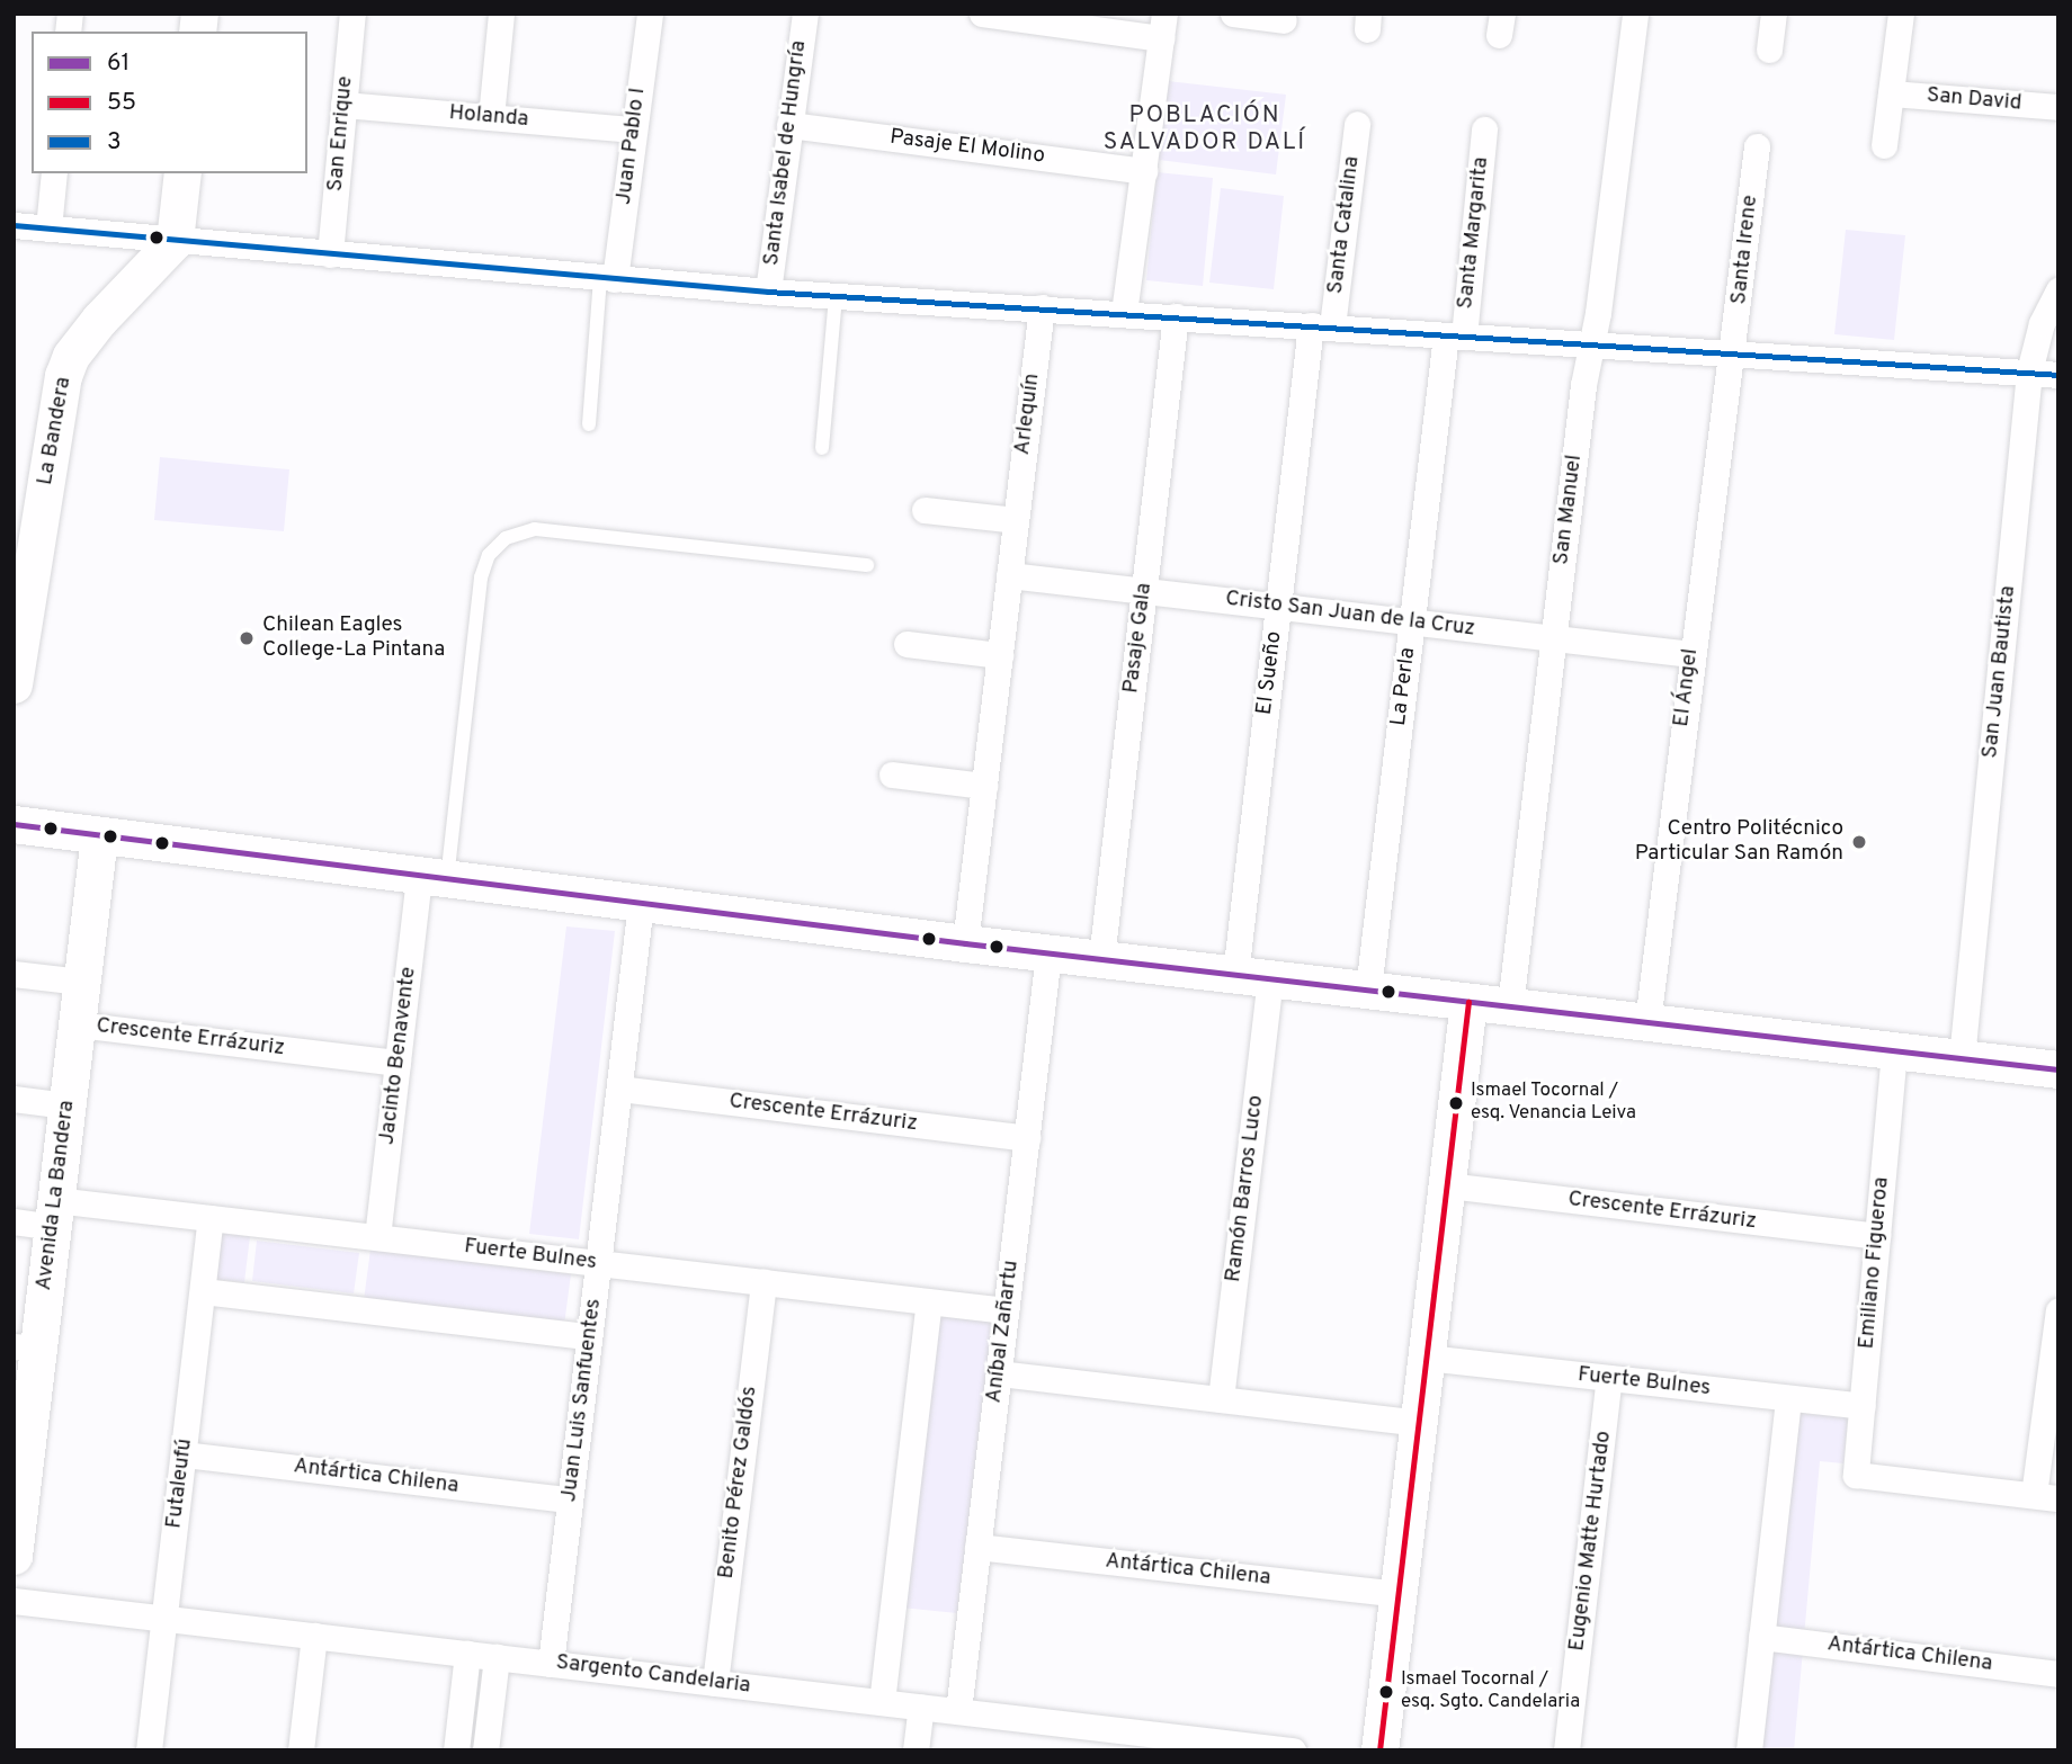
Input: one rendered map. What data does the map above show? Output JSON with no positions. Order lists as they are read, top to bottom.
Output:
{
  "streets": {
    "street": [
      "San David",
      "Holanda",
      "San Enrique",
      "Juan Pablo I",
      "Pasaje El Molino",
      "Santa Isabel de Hungría",
      "Santa Catalina",
      "Santa Margarita",
      "Santa Irene",
      "Arlequín",
      "La Bandera",
      "San Manuel",
      "Cristo San Juan de la Cruz",
      "Pasaje Gala",
      "San Juan Bautista",
      "El Sueño",
      "La Perla",
      "El Ángel",
      "Crescente Errázuriz",
      "Jacinto Benavente",
      "Ramón Barros Luco",
      "Avenida La Bandera",
      "Fuerte Bulnes",
      "Emiliano Figueroa",
      "Aníbal Zañartu",
      "Juan Luis Sanfuentes",
      "Antártica Chilena",
      "Benito Pérez Galdós",
      "Futaleufú",
      "Eugenio Matte Hurtado",
      "Sargento Candelaria"
    ]
  },
  "crossings": [
    ["Holanda", "San Enrique"],
    ["Holanda", "Juan Pablo I"],
    ["Pasaje El Molino", "Santa Isabel de Hungría"],
    ["Santa Catalina", "El Sueño"],
    ["Santa Margarita", "La Perla"],
    ["Santa Irene", "El Ángel"],
    ["Arlequín", "Cristo San Juan de la Cruz"],
    ["San Manuel", "Cristo San Juan de la Cruz"],
    ["Cristo San Juan de la Cruz", "Pasaje Gala"],
    ["Cristo San Juan de la Cruz", "El Sueño"],
    ["Cristo San Juan de la Cruz", "La Perla"],
    ["Cristo San Juan de la Cruz", "El Ángel"],
    ["El Sueño", "Ramón Barros Luco"],
    ["Crescente Errázuriz", "Jacinto Benavente"],
    ["Crescente Errázuriz", "Avenida La Bandera"],
    ["Crescente Errázuriz", "Emiliano Figueroa"],
    ["Crescente Errázuriz", "Aníbal Zañartu"],
    ["Crescente Errázuriz", "Juan Luis Sanfuentes"],
    ["Jacinto Benavente", "Fuerte Bulnes"],
    ["Avenida La Bandera", "Fuerte Bulnes"],
    ["Fuerte Bulnes", "Emiliano Figueroa"],
    ["Fuerte Bulnes", "Aníbal Zañartu"],
    ["Fuerte Bulnes", "Juan Luis Sanfuentes"],
    ["Fuerte Bulnes", "Benito Pérez Galdós"],
    ["Fuerte Bulnes", "Futaleufú"],
    ["Fuerte Bulnes", "Eugenio Matte Hurtado"],
    ["Aníbal Zañartu", "Antártica Chilena"],
    ["Aníbal Zañartu", "Sargento Candelaria"],
    ["Juan Luis Sanfuentes", "Antártica Chilena"],
    ["Juan Luis Sanfuentes", "Sargento Candelaria"],
    ["Antártica Chilena", "Futaleufú"],
    ["Benito Pérez Galdós", "Sargento Candelaria"],
    ["Futaleufú", "Sargento Candelaria"]
  ],
  "districts": ["POBLACIÓN SALVADOR DALÍ"],
  "places": [
    "Chilean Eagles College-La Pintana",
    "Centro Politécnico Particular San Ramón",
    "Ismael Tocornal / esq. Venancia Leiva",
    "Ismael Tocornal / esq. Sgto. Candelaria"
  ],
  "lines": ["transit line 3", "transit line 61", "transit line 55"],
  "legend": ["61", "55", "3"]
}
